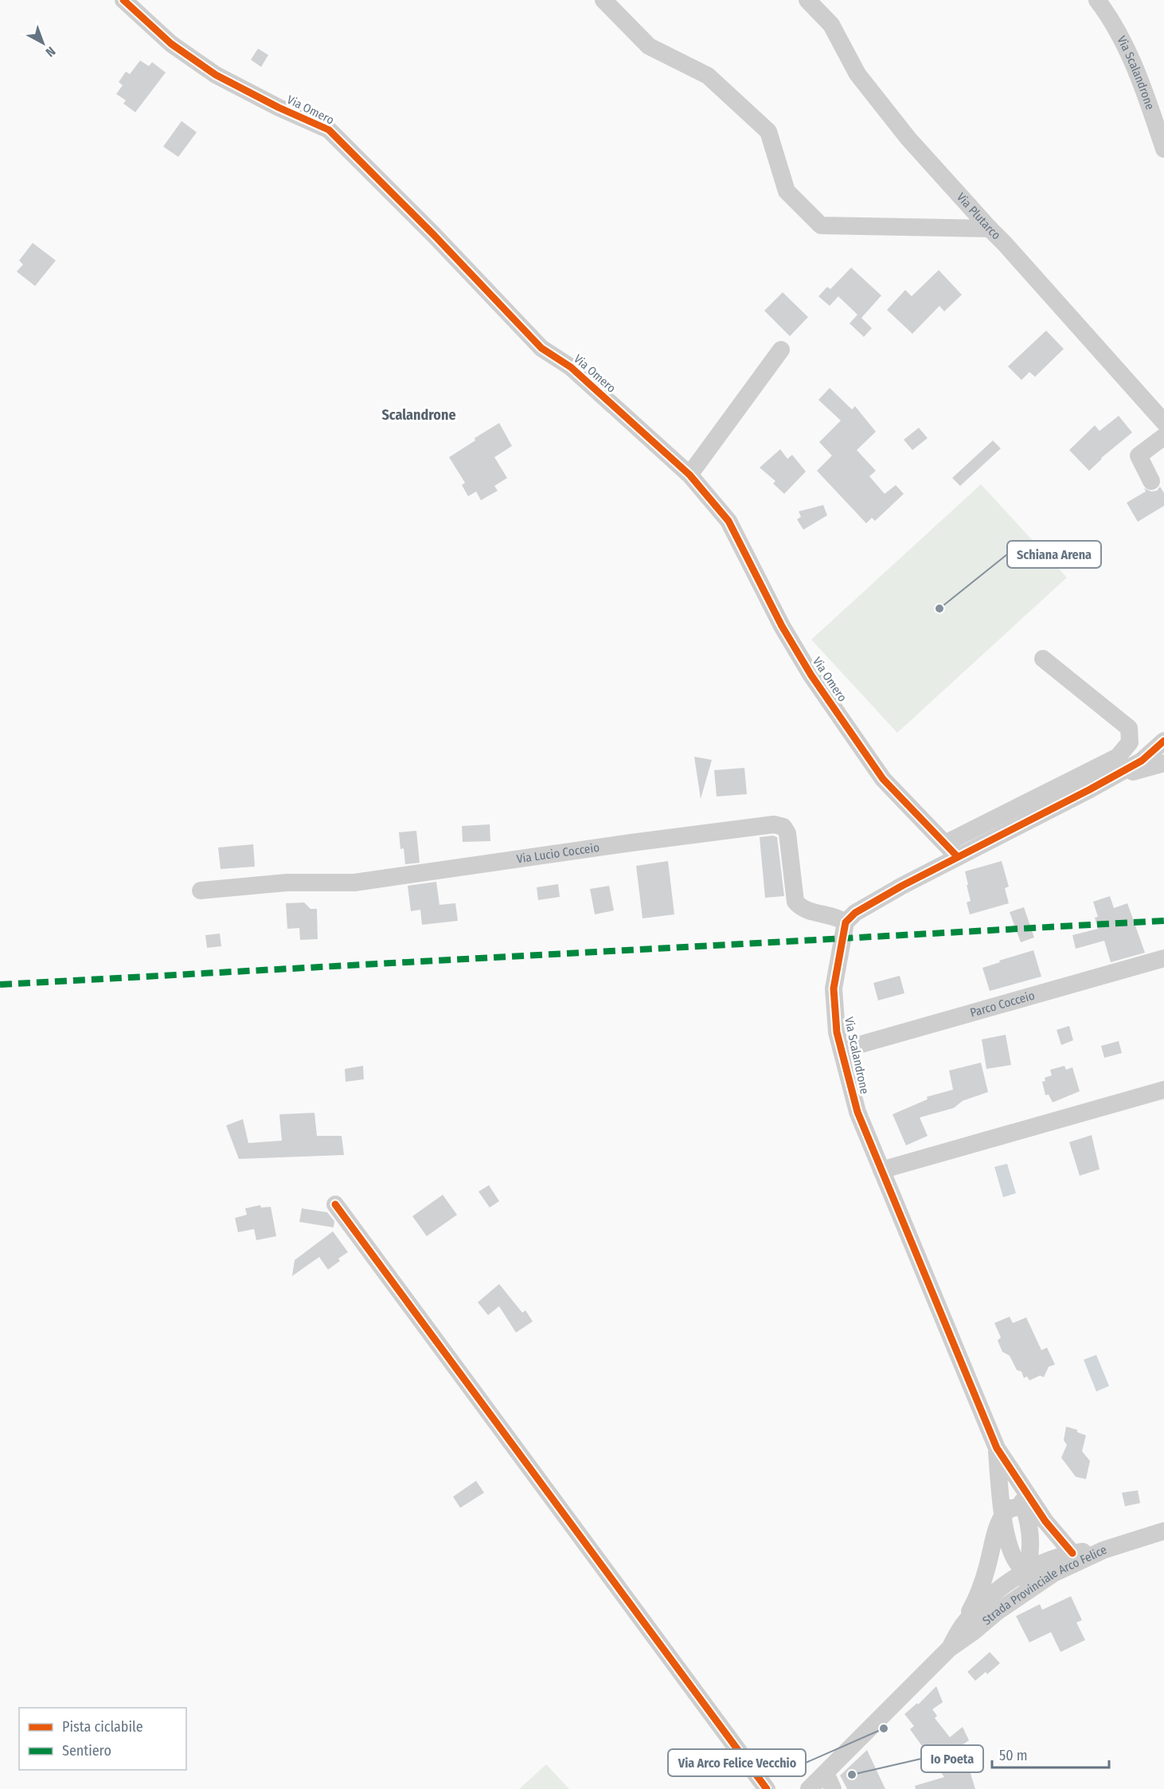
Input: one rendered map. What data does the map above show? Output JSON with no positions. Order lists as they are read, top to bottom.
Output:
{
  "streets": {
    "street": [
      "Via Scalandrone",
      "Via Omero",
      "Via Plutarco",
      "Via Lucio Cocceio",
      "Parco Cocceio",
      "Strada Provinciale Arco Felice"
    ]
  },
  "crossings": [
    ["Via Scalandrone", "Via Lucio Cocceio"],
    ["Via Scalandrone", "Parco Cocceio"]
  ],
  "districts": ["Scalandrone"],
  "places": ["Schiana Arena", "Via Arco Felice Vecchio", "Io Poeta"],
  "legend": ["Pista ciclabile", "Sentiero"],
  "scale_bar": "50 m",
  "north": "bottom right"
}
